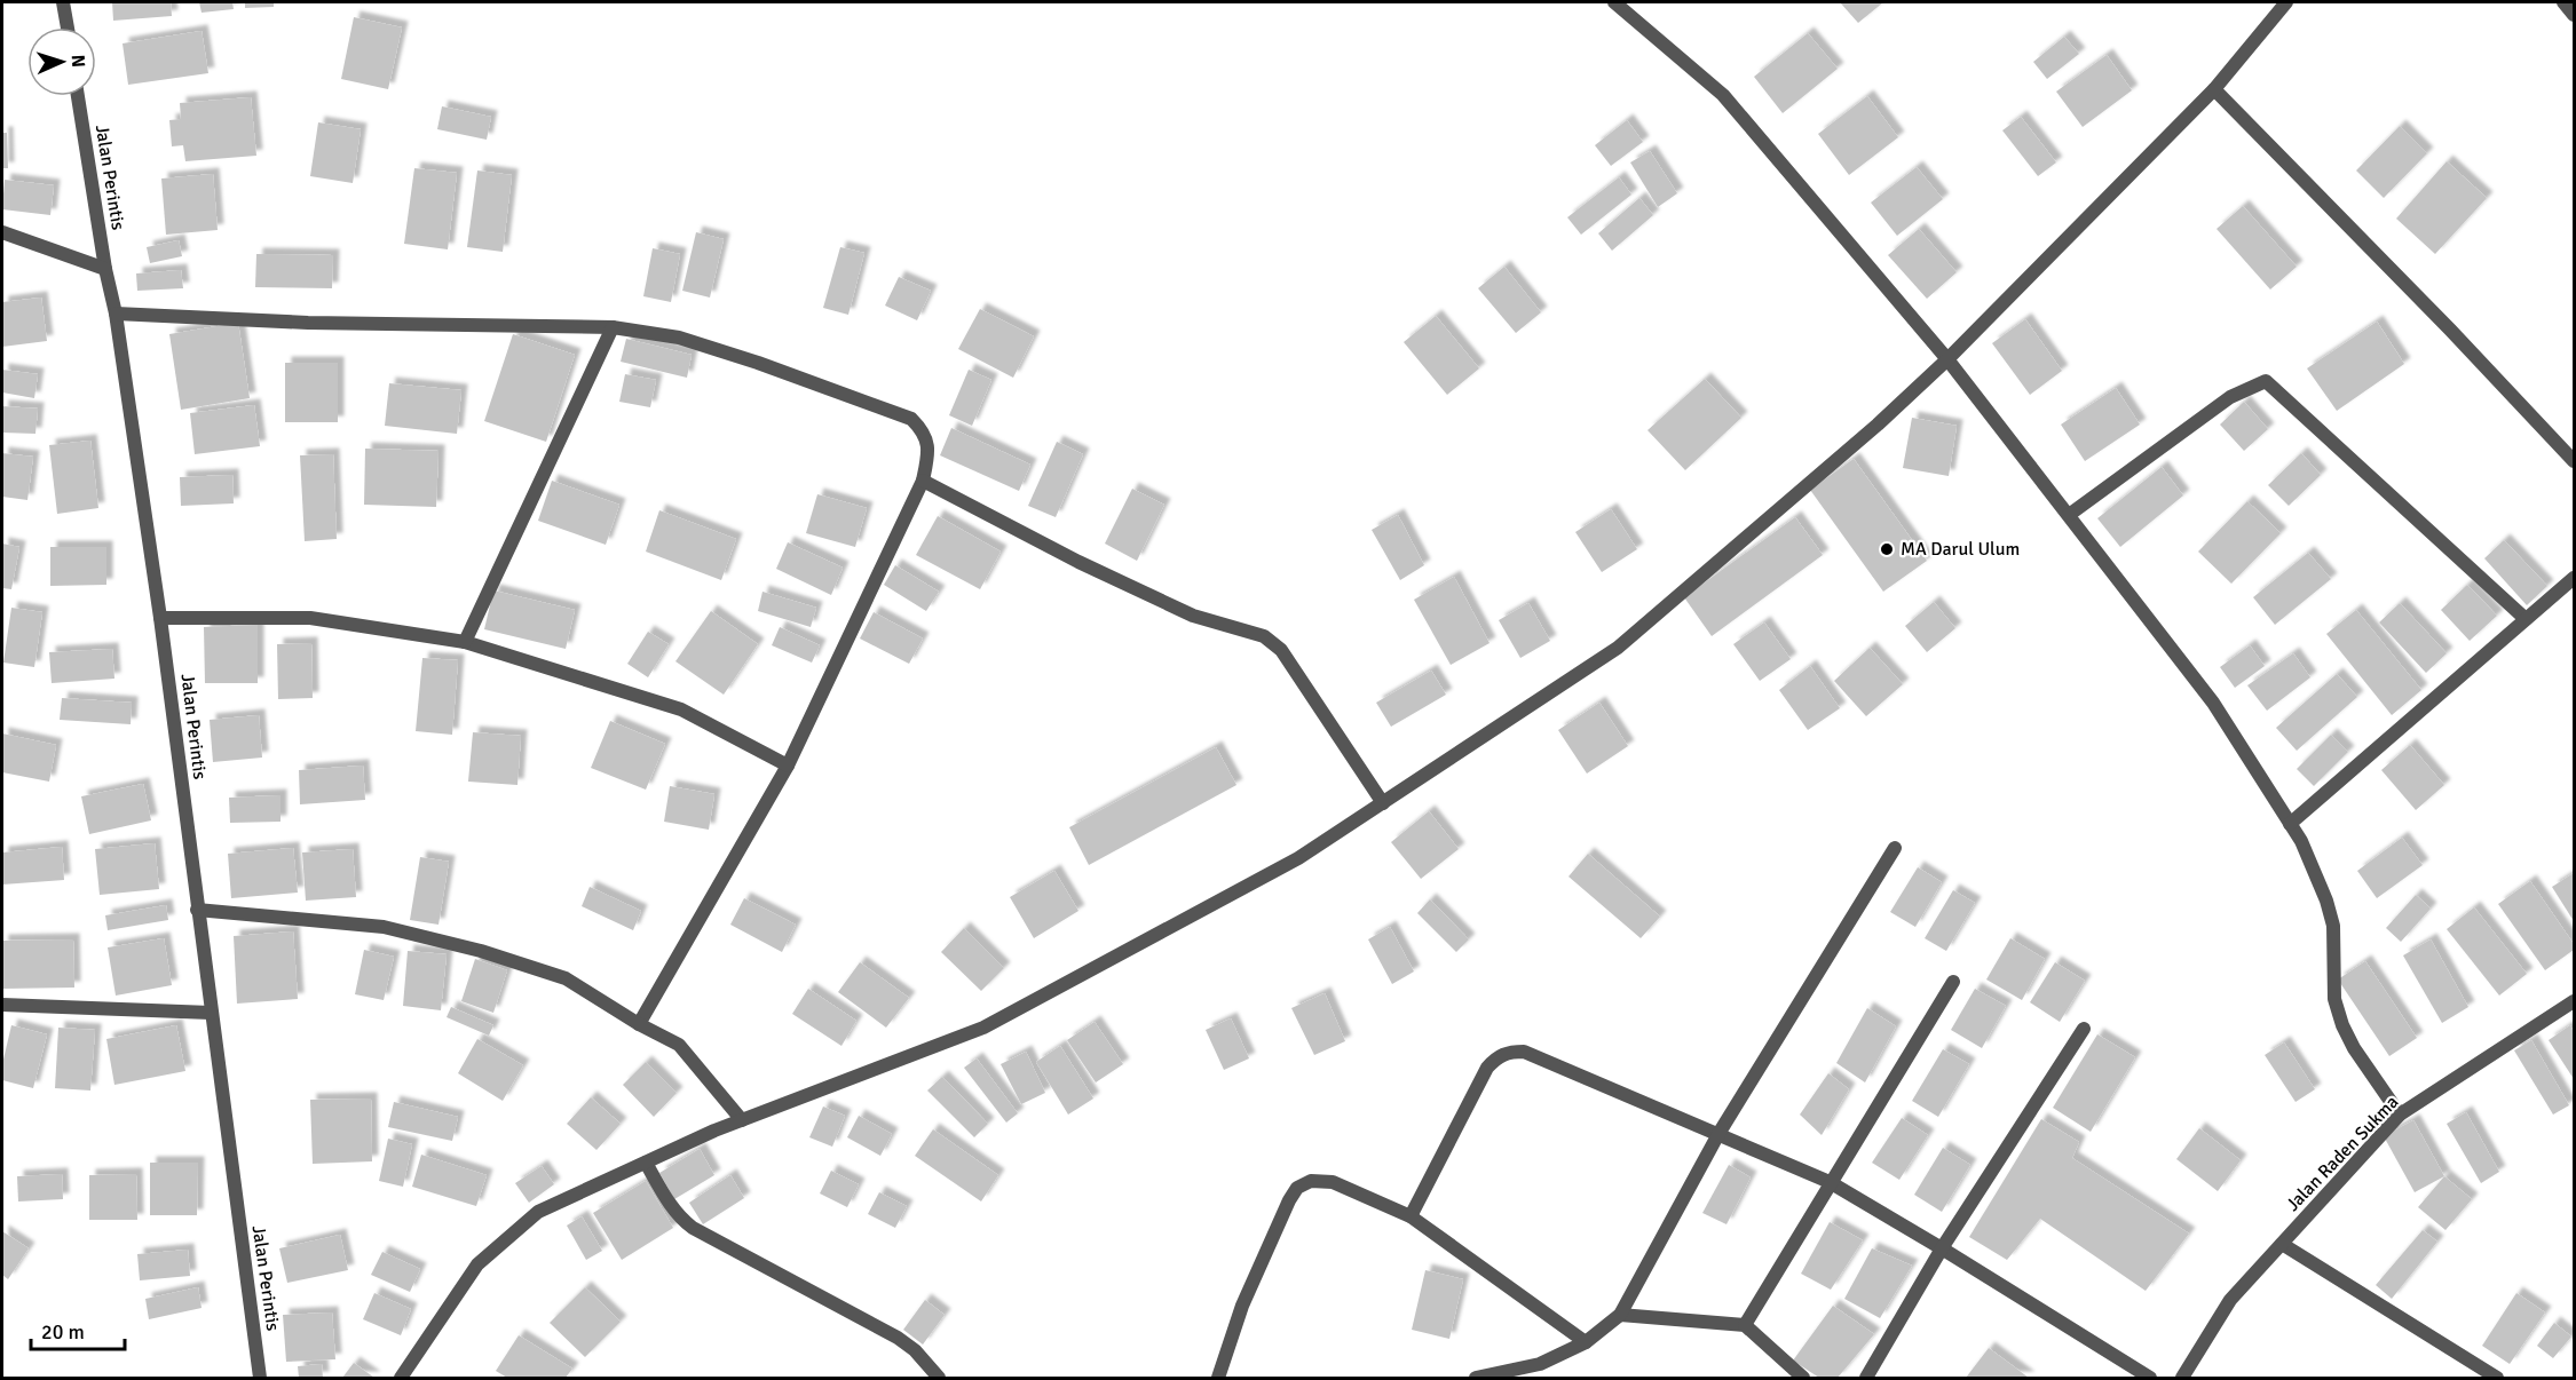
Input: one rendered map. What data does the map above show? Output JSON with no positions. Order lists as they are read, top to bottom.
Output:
{
  "streets": {
    "street": ["Jalan Perintis", "Jalan Raden Sukma"]
  },
  "places": ["MA Darul Ulum"],
  "scale_bar": "20 m",
  "north": "right"
}
